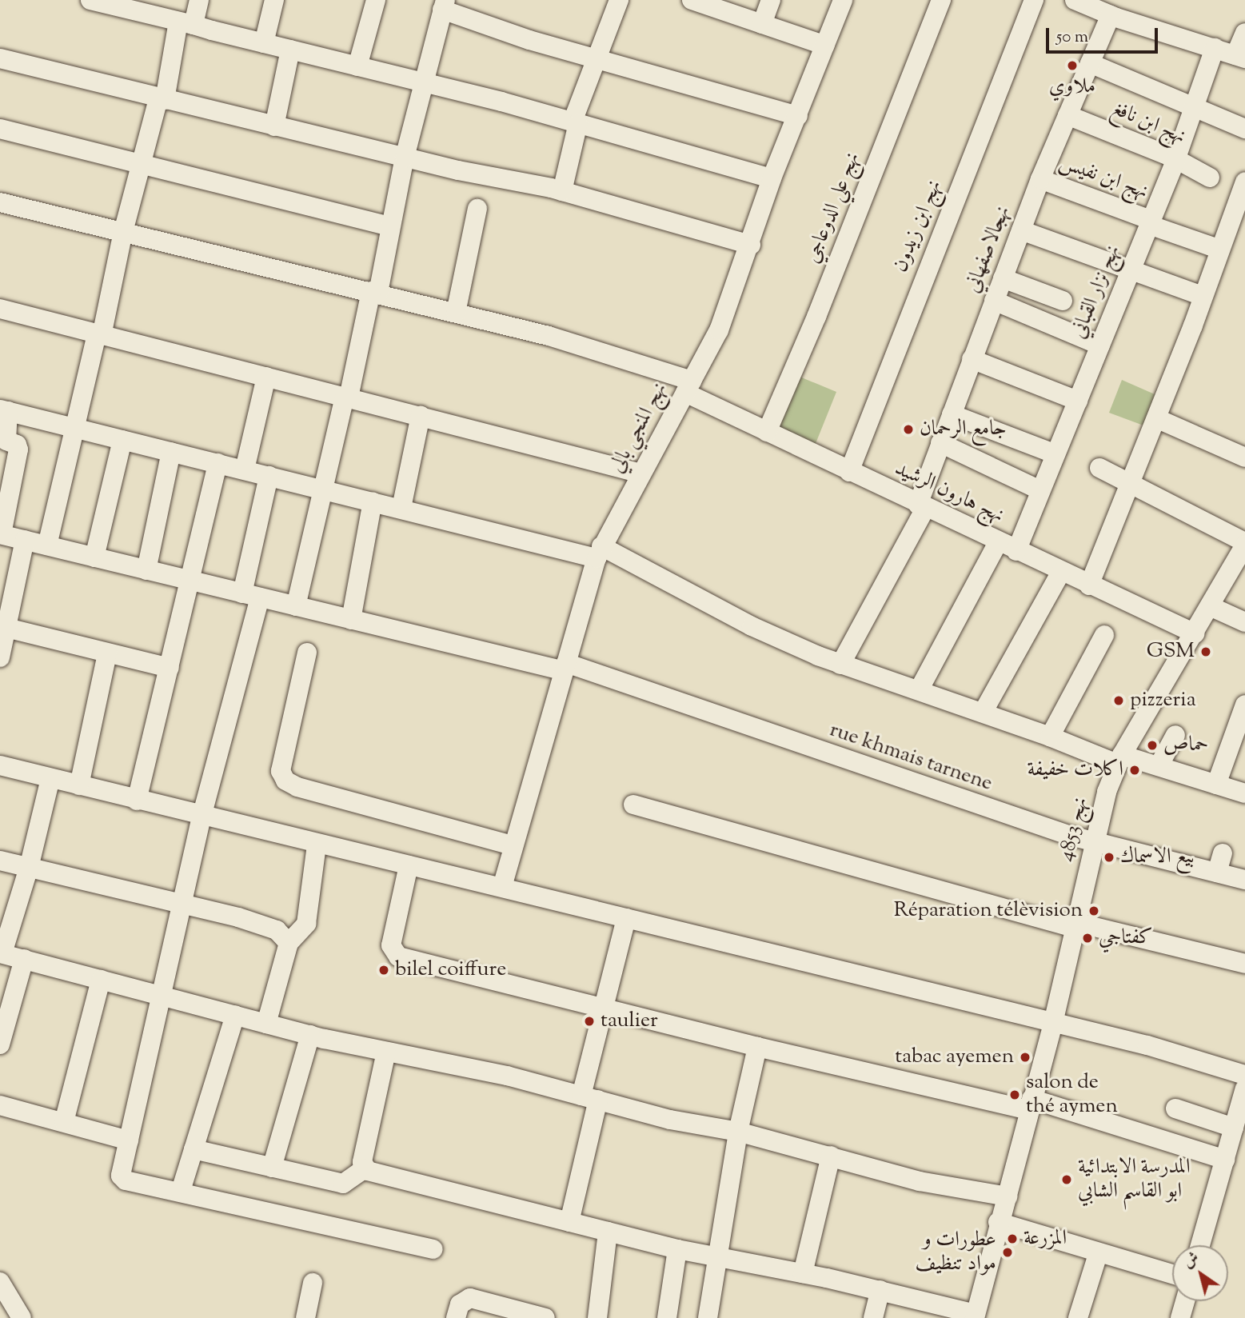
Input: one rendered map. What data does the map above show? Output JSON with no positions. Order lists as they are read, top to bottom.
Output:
{
  "streets": {
    "street": [
      "نهج ابن نافغ",
      "نهج ابن نفيس",
      "نهج علي الدوعاجي",
      "نهج ابن زيدون",
      "نهجالاصفهاني",
      "نهج نزار القباني",
      "نهج المنجي بالي",
      "نهج هارون الرشيد",
      "rue khmais tarnene",
      "نهج 4853"
    ]
  },
  "crossings": [
    ["نهج ابن نافغ", "نهجالاصفهاني"],
    ["نهج ابن نافغ", "نهج نزار القباني"],
    ["نهج ابن نفيس", "نهجالاصفهاني"],
    ["نهج ابن نفيس", "نهج نزار القباني"],
    ["نهج علي الدوعاجي", "نهج هارون الرشيد"],
    ["نهج ابن زيدون", "نهج هارون الرشيد"],
    ["نهجالاصفهاني", "نهج هارون الرشيد"],
    ["نهج نزار القباني", "نهج هارون الرشيد"],
    ["نهج المنجي بالي", "نهج هارون الرشيد"],
    ["نهج المنجي بالي", "rue khmais tarnene"],
    ["نهج هارون الرشيد", "نهج 4853"],
    ["rue khmais tarnene", "نهج 4853"]
  ],
  "places": [
    "ملاوي",
    "جامع الرحمان",
    "GSM",
    "pizzeria",
    "حماص",
    "اكلات خفيفة",
    "بيع الاسماك",
    "Réparation télèvision",
    "كفتاجي",
    "bilel coiffure",
    "taulier",
    "tabac ayemen",
    "salon de thé aymen",
    "المدرسة الابتدائية ابو القاسم الشابي",
    "المزرعة",
    "عطورات و مواد تنظيف"
  ],
  "scale_bar": "50 m",
  "north": "top left"
}
